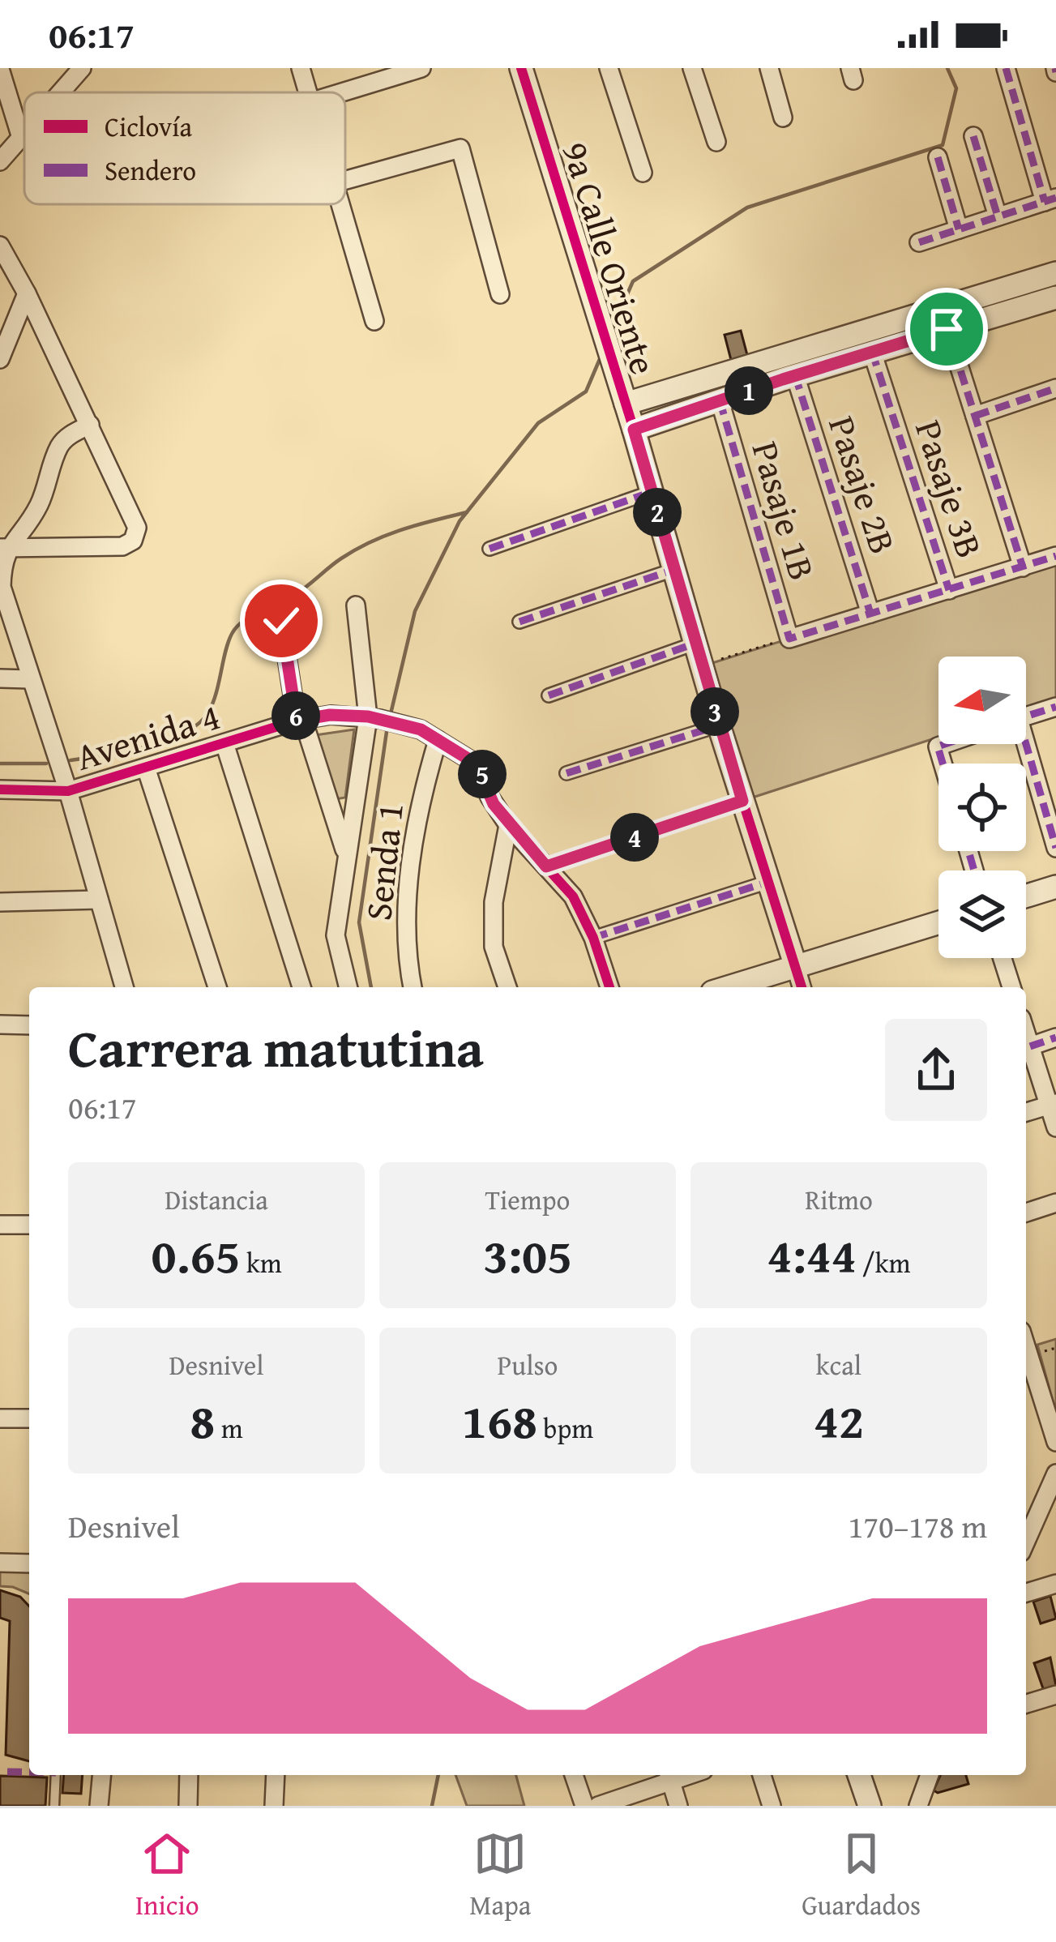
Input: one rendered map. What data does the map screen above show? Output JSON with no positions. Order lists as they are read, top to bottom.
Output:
{
  "streets": {
    "street": [
      "9a Calle Oriente",
      "Pasaje 2B",
      "Pasaje 3B",
      "Pasaje 1B",
      "Avenida 4",
      "Senda 1"
    ]
  },
  "legend": ["Ciclovía", "Sendero"],
  "north": "left",
  "page": {
    "status": "06:17",
    "pins": [
      "1",
      "2",
      "3",
      "6",
      "5",
      "4"
    ],
    "heading": ["Carrera matutina", "06:17"],
    "stats": [
      ["Distancia", "0.65 km"],
      ["Tiempo", "3:05"],
      ["Ritmo", "4:44 /km"],
      ["Desnivel", "8 m"],
      ["Pulso", "168 bpm"],
      ["kcal", "42"]
    ],
    "chart": ["Desnivel", "170–178 m"],
    "tabs": ["Inicio", "Mapa", "Guardados"]
  }
}
